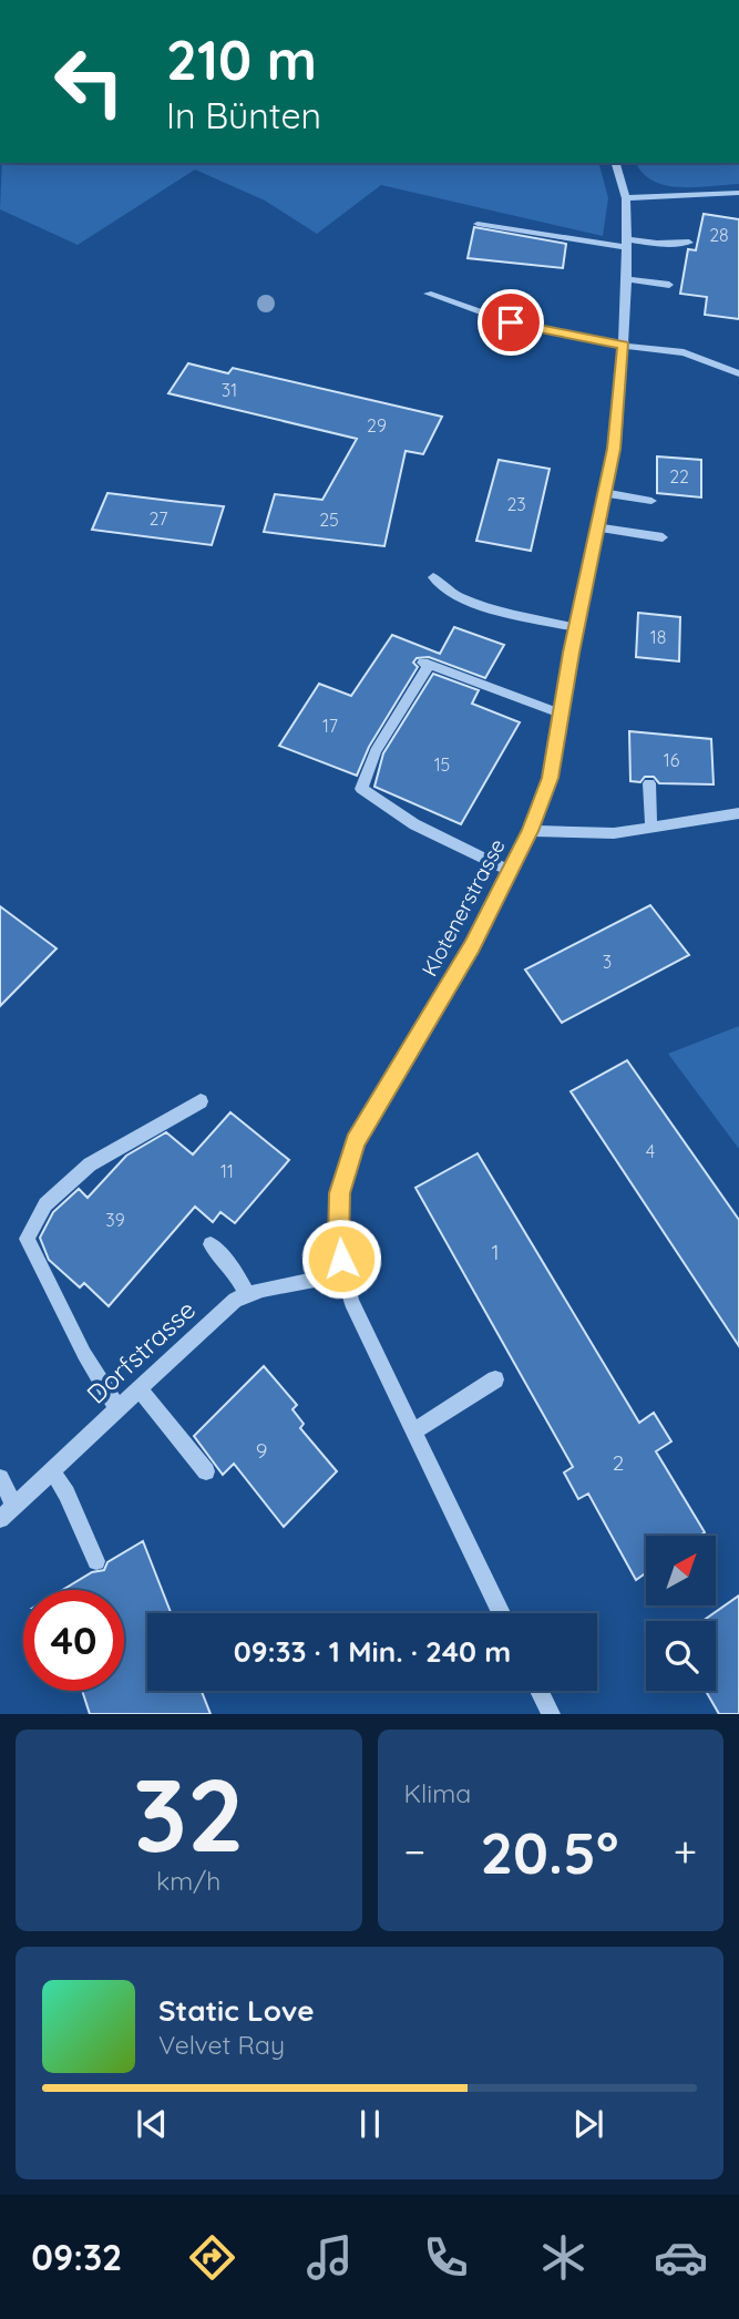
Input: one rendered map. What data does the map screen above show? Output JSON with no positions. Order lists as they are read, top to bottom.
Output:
{
  "streets": {
    "street": ["Klotenerstrasse", "Dorfstrasse"]
  },
  "crossings": [
    ["Klotenerstrasse", "Dorfstrasse"]
  ],
  "house_numbers": [
    "28",
    "31",
    "29",
    "22",
    "23",
    "27",
    "25",
    "18",
    "17",
    "16",
    "15",
    "3",
    "4",
    "11",
    "39",
    "1",
    "9",
    "2"
  ],
  "north": "top right",
  "page": {
    "turn": ["210 m", "In Bünten"],
    "limit": "40",
    "trip": "09:33 · 1 Min. · 240 m",
    "tile": [
      ["32", "km/h"],
      "Klima"
    ],
    "heat": ["−", "20.5°", "+"],
    "song": ["Static Love", "Velvet Ray"],
    "tabs": "09:32"
  }
}
